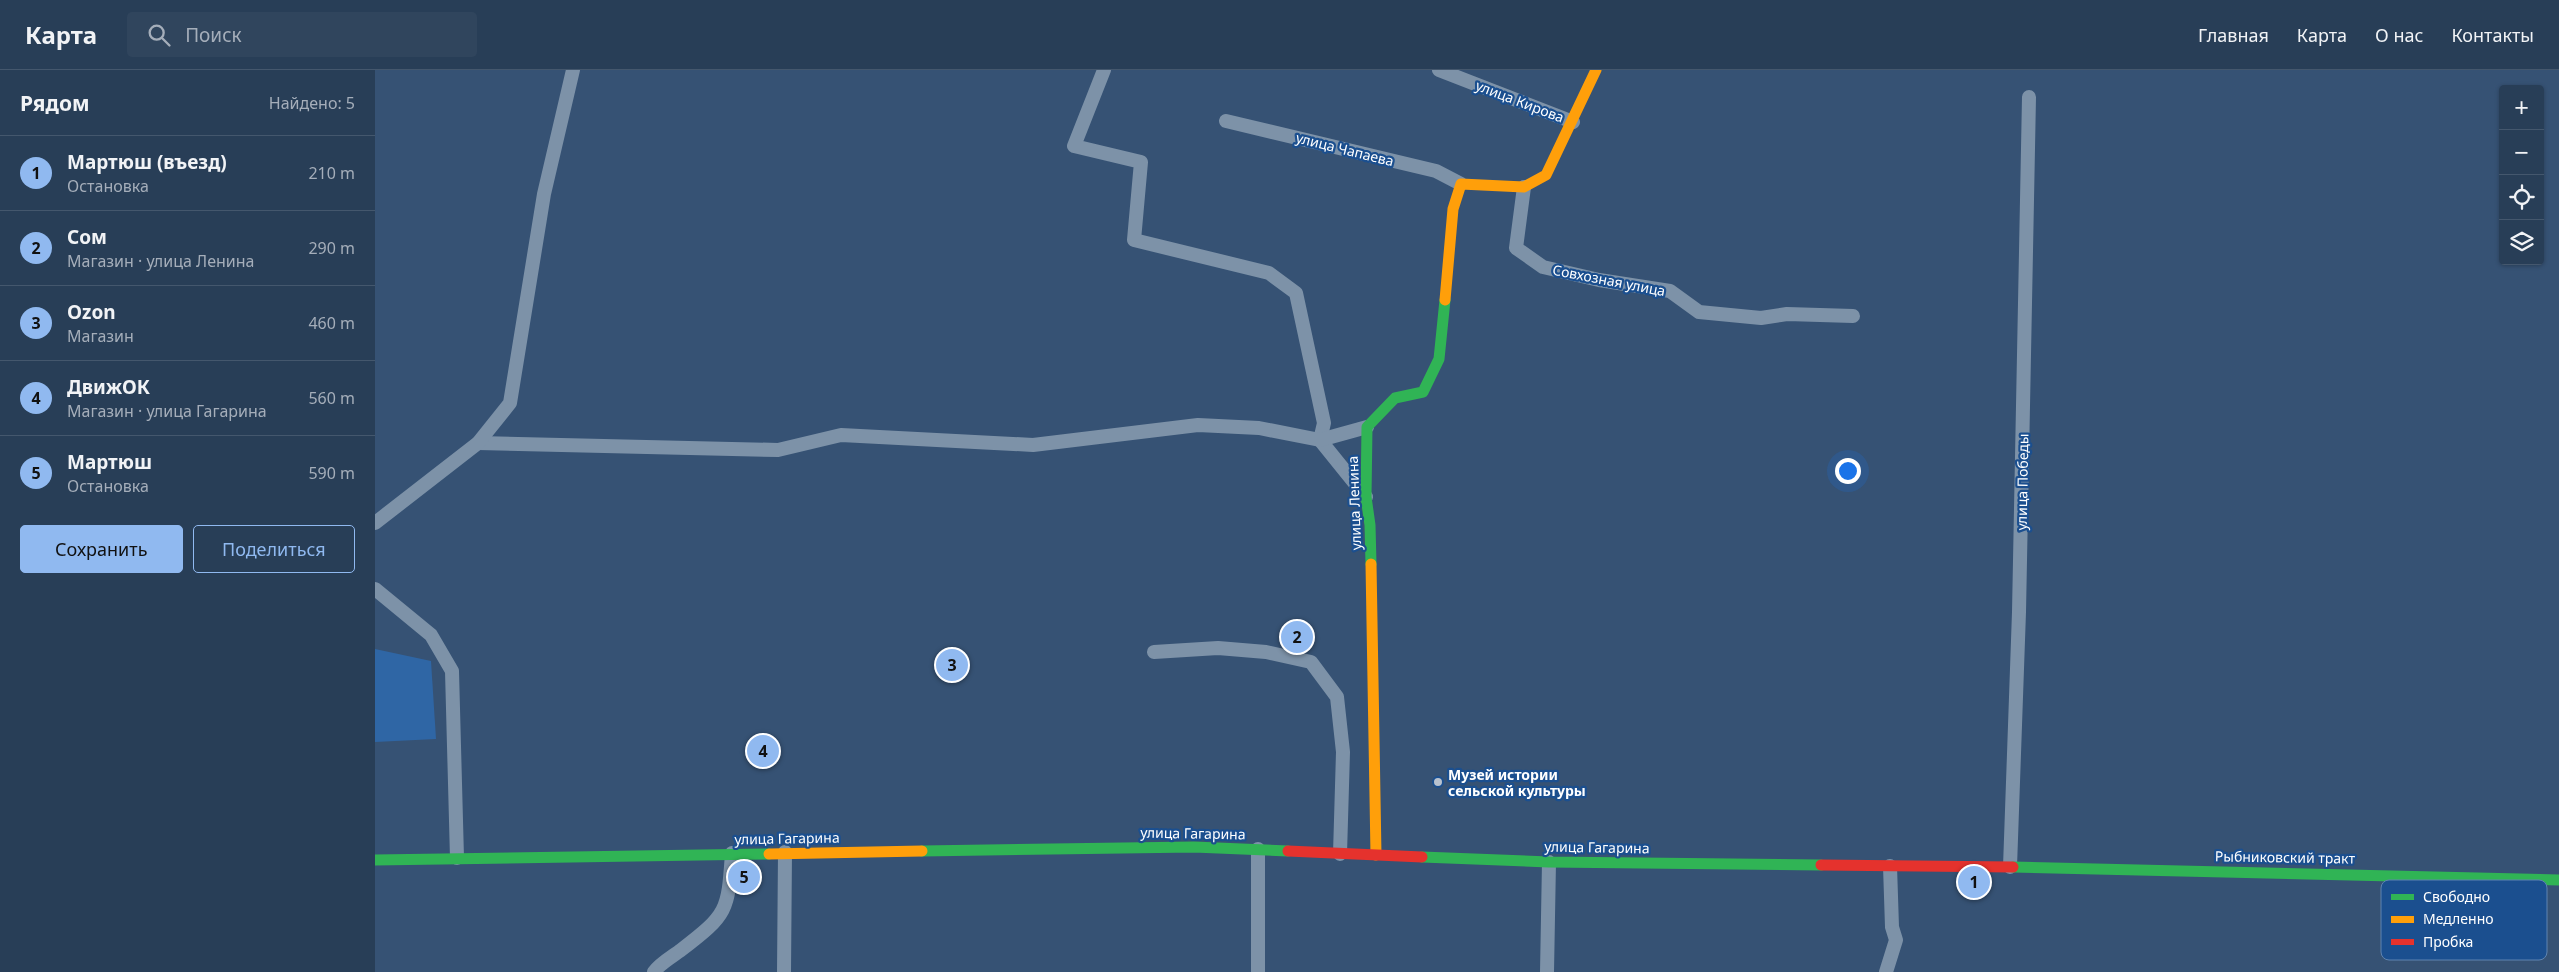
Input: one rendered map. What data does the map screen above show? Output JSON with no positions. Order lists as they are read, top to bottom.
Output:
{
  "streets": {
    "main road": ["улица Ленина", "улица Гагарина", "Рыбниковский тракт"],
    "street": [
      "улица Кирова",
      "улица Чапаева",
      "Совхозная улица",
      "улица Победы"
    ]
  },
  "crossings": [
    ["улица Победы", "улица Гагарина"],
    ["улица Победы", "Рыбниковский тракт"],
    ["улица Ленина", "улица Гагарина"],
    ["улица Гагарина", "Рыбниковский тракт"]
  ],
  "places": ["Музей истории сельской культуры"],
  "legend": ["Свободно", "Медленно", "Пробка"],
  "page": {
    "header": "Карта",
    "search": "Поиск",
    "nav": [
      "Главная",
      "Карта",
      "О нас",
      "Контакты"
    ],
    "heading": ["Рядом", "Найдено: 5"],
    "map_buttons": ["+", "−"],
    "list": [
      {
        "mark": "1",
        "name": "Мартюш (въезд)",
        "note": "Остановка",
        "value": "210 m"
      },
      {
        "mark": "2",
        "name": "Сом",
        "note": "Магазин · улица Ленина",
        "value": "290 m"
      },
      {
        "mark": "3",
        "name": "Ozon",
        "note": "Магазин",
        "value": "460 m"
      },
      {
        "mark": "4",
        "name": "ДвижОК",
        "note": "Магазин · улица Гагарина",
        "value": "560 m"
      },
      {
        "mark": "5",
        "name": "Мартюш",
        "note": "Остановка",
        "value": "590 m"
      }
    ],
    "buttons": ["Сохранить", "Поделиться"],
    "pins": [
      "2",
      "3",
      "4",
      "5",
      "1"
    ]
  }
}
